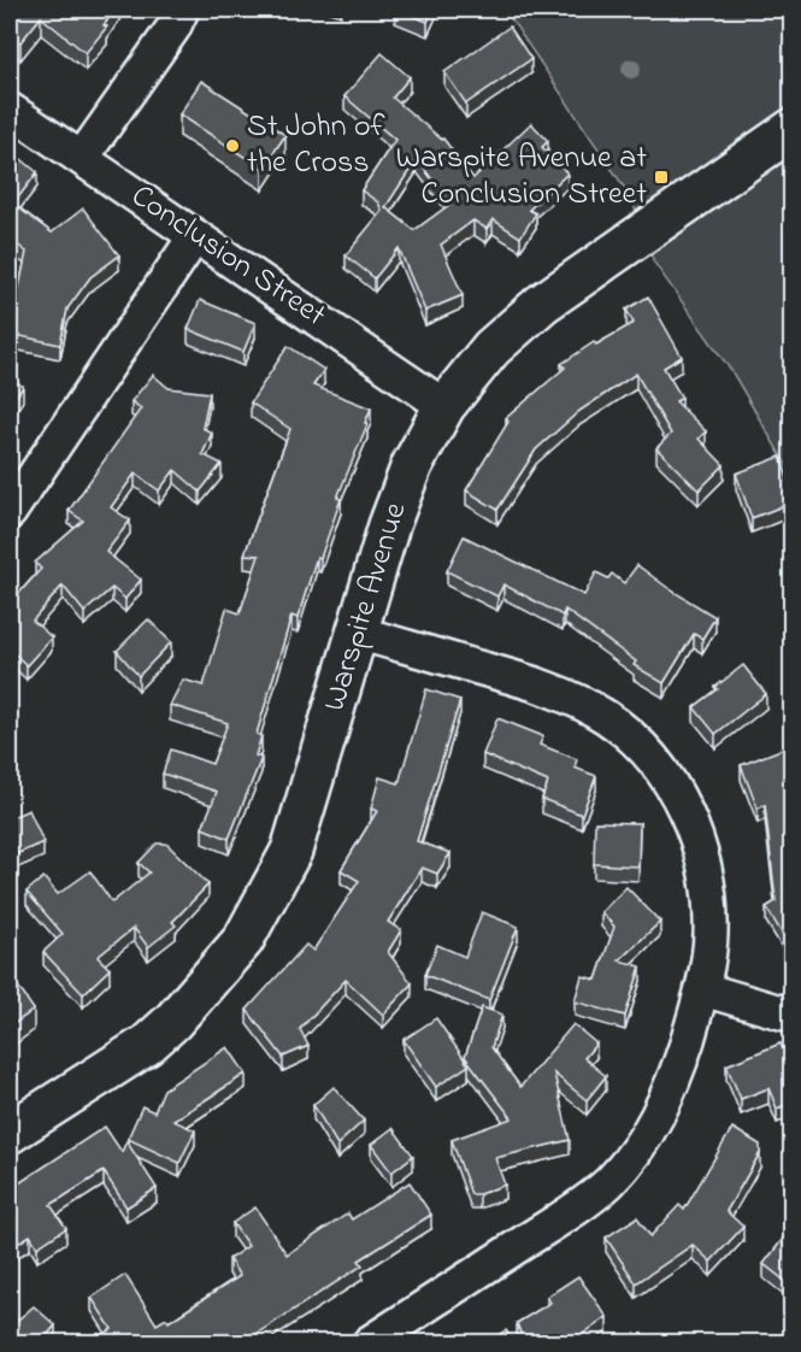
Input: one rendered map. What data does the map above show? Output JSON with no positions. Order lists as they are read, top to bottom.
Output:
{
  "streets": {
    "main road": ["Warspite Avenue"],
    "street": ["Conclusion Street"]
  },
  "crossings": [
    ["Conclusion Street", "Warspite Avenue"]
  ],
  "places": {
    "other": ["St John of the Cross"],
    "transit": ["Warspite Avenue at Conclusion Street"]
  }
}
